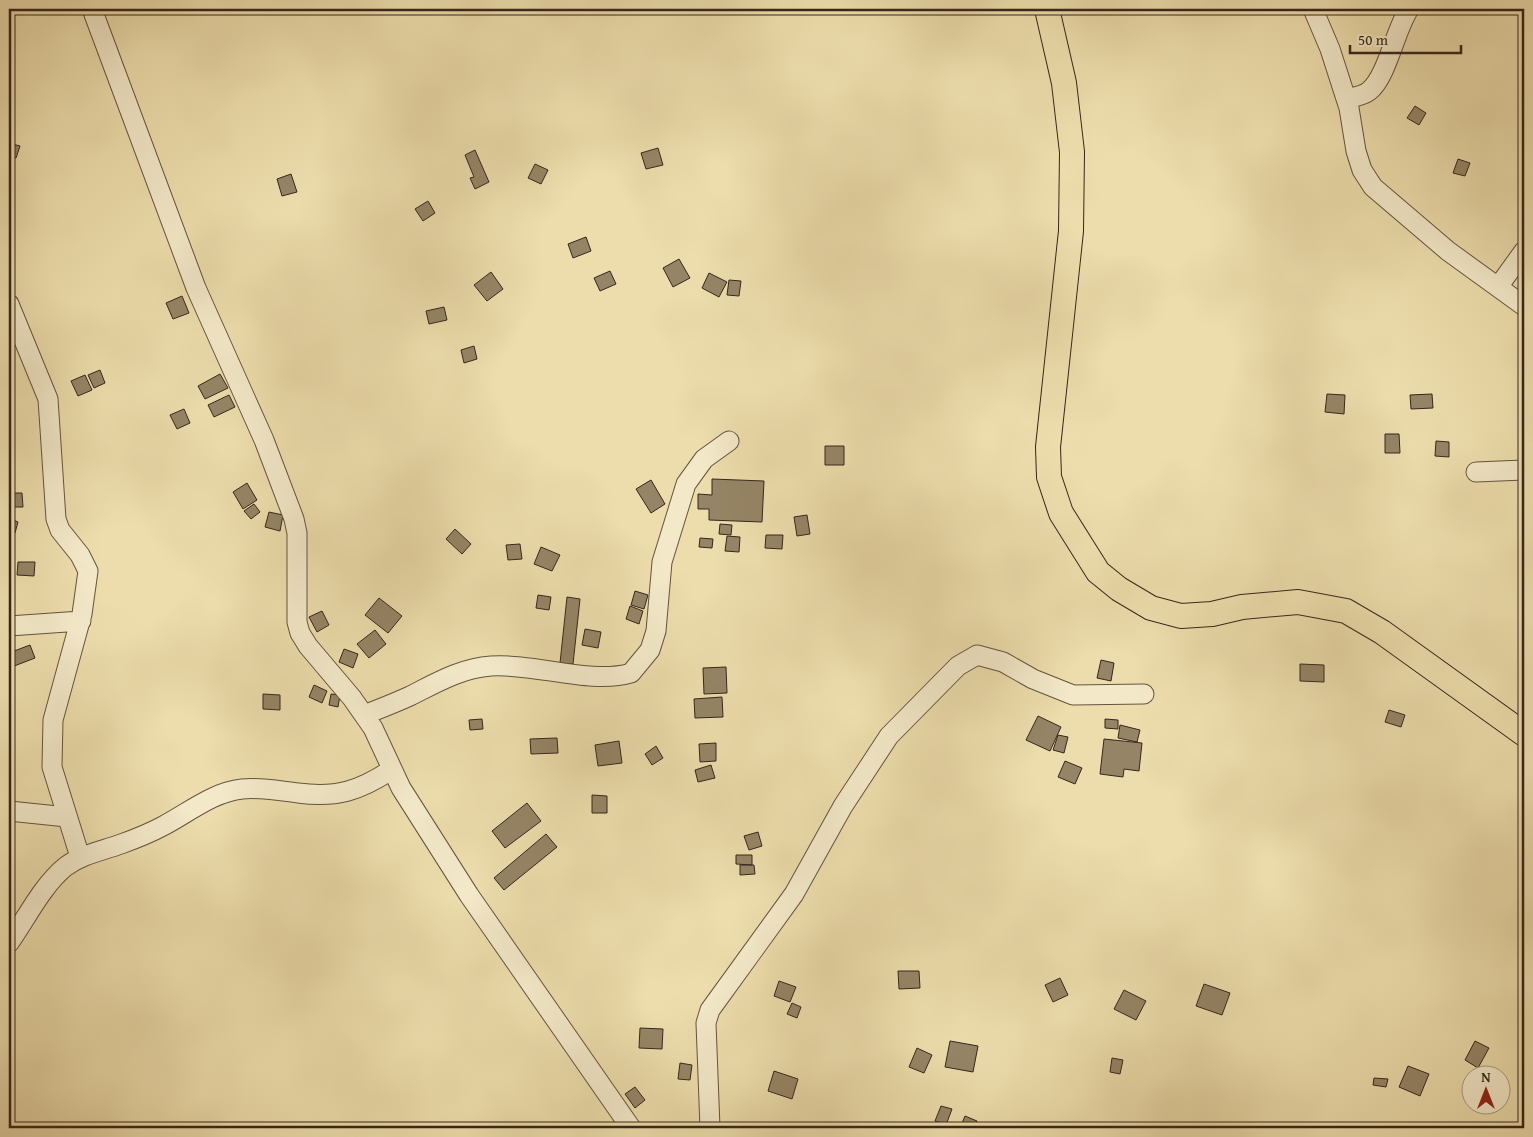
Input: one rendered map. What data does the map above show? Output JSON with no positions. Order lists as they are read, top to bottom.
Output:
{
  "scale_bar": "50 m",
  "north": "top"
}
